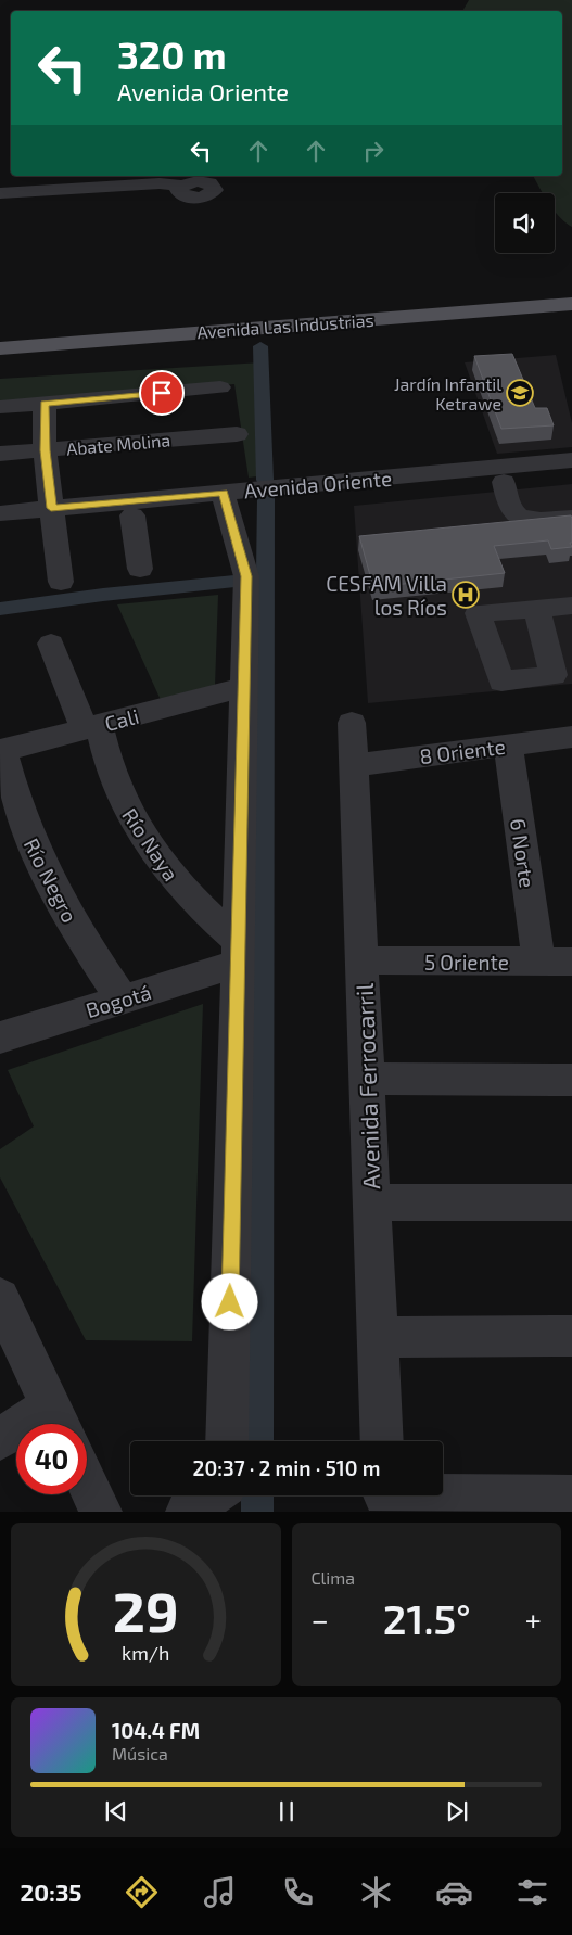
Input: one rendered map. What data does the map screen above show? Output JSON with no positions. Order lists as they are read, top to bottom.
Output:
{
  "streets": {
    "main road": ["Avenida Las Industrias"],
    "street": [
      "Abate Molina",
      "Avenida Oriente",
      "Cali",
      "8 Oriente",
      "Río Naya",
      "6 Norte",
      "Río Negro",
      "5 Oriente",
      "Bogotá",
      "Avenida Ferrocarril"
    ]
  },
  "crossings": [
    ["Cali", "Río Naya"],
    ["Cali", "Río Negro"],
    ["8 Oriente", "6 Norte"],
    ["8 Oriente", "Avenida Ferrocarril"],
    ["Río Naya", "Bogotá"],
    ["6 Norte", "5 Oriente"],
    ["Río Negro", "Bogotá"],
    ["5 Oriente", "Avenida Ferrocarril"]
  ],
  "places": {
    "school or university": ["Jardín Infantil Ketrawe"],
    "hospital": ["CESFAM Villa los Ríos"]
  },
  "page": {
    "turn": ["320 m", "Avenida Oriente"],
    "limit": "40",
    "trip": "20:37 · 2 min · 510 m",
    "tile": "Clima",
    "heat": ["−", "21.5°", "+"],
    "song": ["104.4 FM", "Música"],
    "tabs": "20:35",
    "gauge": ["29", "km/h"]
  }
}
